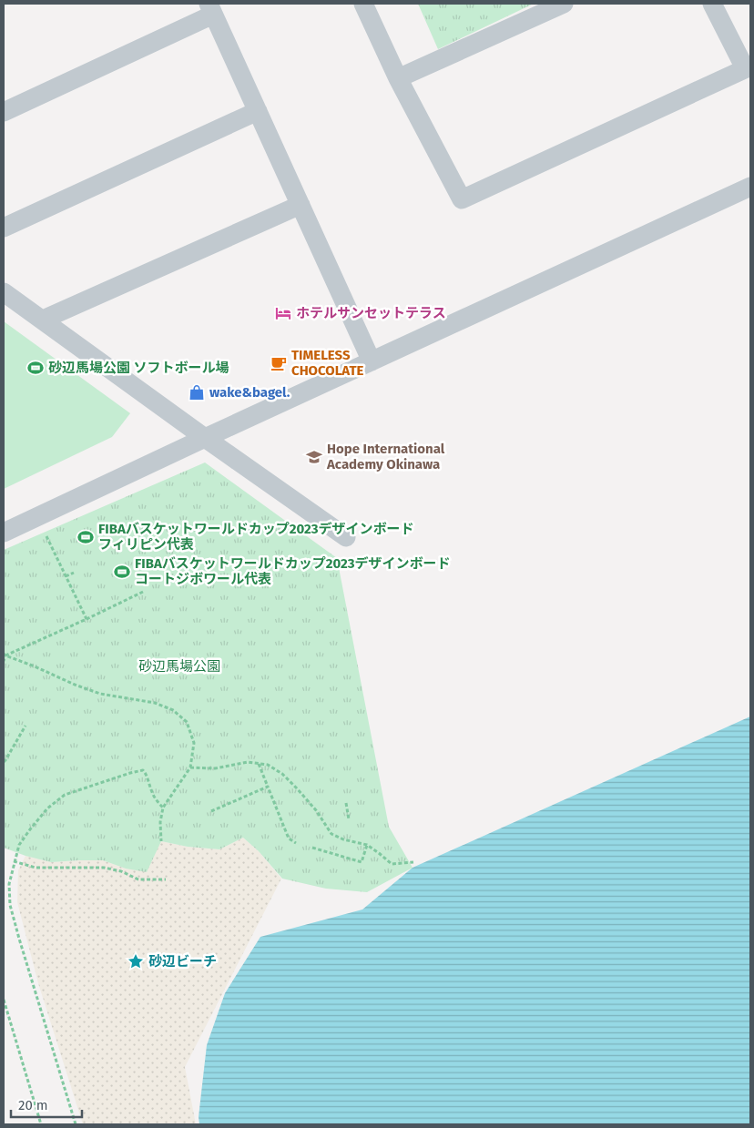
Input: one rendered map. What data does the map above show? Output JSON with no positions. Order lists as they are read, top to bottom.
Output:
{
  "parks": ["砂辺馬場公園"],
  "places": {
    "hotel": ["ホテルサンセットテラス"],
    "cafe": ["TIMELESS CHOCOLATE"],
    "sports": ["砂辺馬場公園 ソフトボール場", "FIBAバスケットワールドカップ2023デザインボード フィリピン代表", "FIBAバスケットワールドカップ2023デザインボード コートジボワール代表"],
    "shop": ["wake&bagel."],
    "school or university": ["Hope International Academy Okinawa"],
    "place": ["砂辺ビーチ"]
  },
  "scale_bar": "20 m"
}
